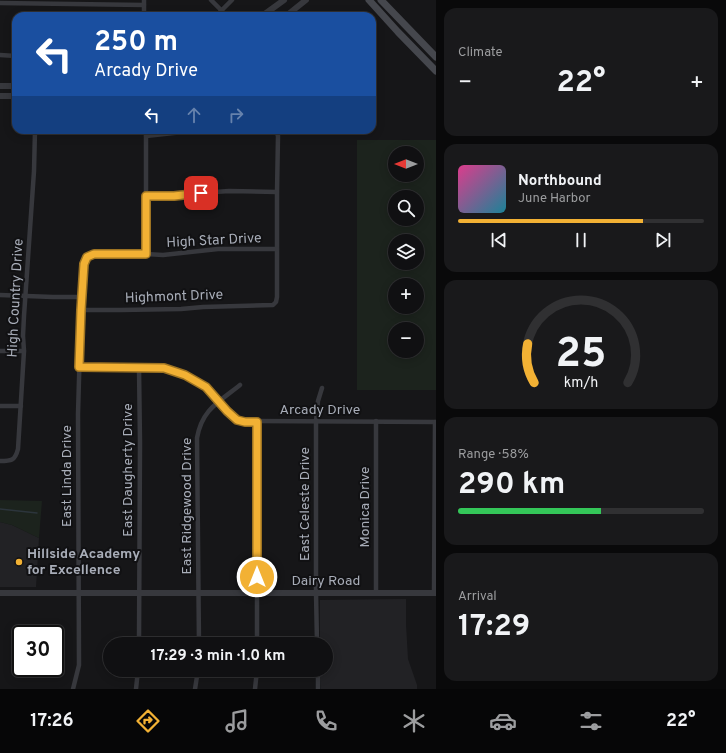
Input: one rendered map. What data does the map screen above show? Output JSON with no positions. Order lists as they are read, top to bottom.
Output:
{
  "streets": {
    "street": [
      "High Star Drive",
      "Highmont Drive",
      "High Country Drive",
      "Arcady Drive",
      "East Daugherty Drive",
      "East Linda Drive",
      "East Celeste Drive",
      "East Ridgewood Drive",
      "Monica Drive",
      "Dairy Road"
    ]
  },
  "crossings": [
    ["High Star Drive", "Highmont Drive"],
    ["High Star Drive", "East Linda Drive"],
    ["Highmont Drive", "East Linda Drive"],
    ["Arcady Drive", "East Daugherty Drive"],
    ["Arcady Drive", "East Linda Drive"],
    ["Arcady Drive", "East Celeste Drive"],
    ["Arcady Drive", "East Ridgewood Drive"],
    ["Arcady Drive", "Monica Drive"],
    ["East Daugherty Drive", "Dairy Road"],
    ["East Linda Drive", "Dairy Road"],
    ["East Celeste Drive", "Dairy Road"],
    ["East Ridgewood Drive", "Dairy Road"],
    ["Monica Drive", "Dairy Road"]
  ],
  "places": ["Hillside Academy for Excellence"],
  "north": "left",
  "page": {
    "tile": [
      "Climate",
      ["Range · 58%", "290 km"],
      ["Arrival", "17:29"]
    ],
    "turn": ["250 m", "Arcady Drive"],
    "heat": ["−", "22°", "+"],
    "map_buttons": ["+", "−"],
    "song": ["Northbound", "June Harbor"],
    "limit": "30",
    "trip": "17:29 · 3 min · 1.0 km",
    "tabs": ["17:26", "22°"],
    "gauge": ["25", "km/h"]
  }
}
